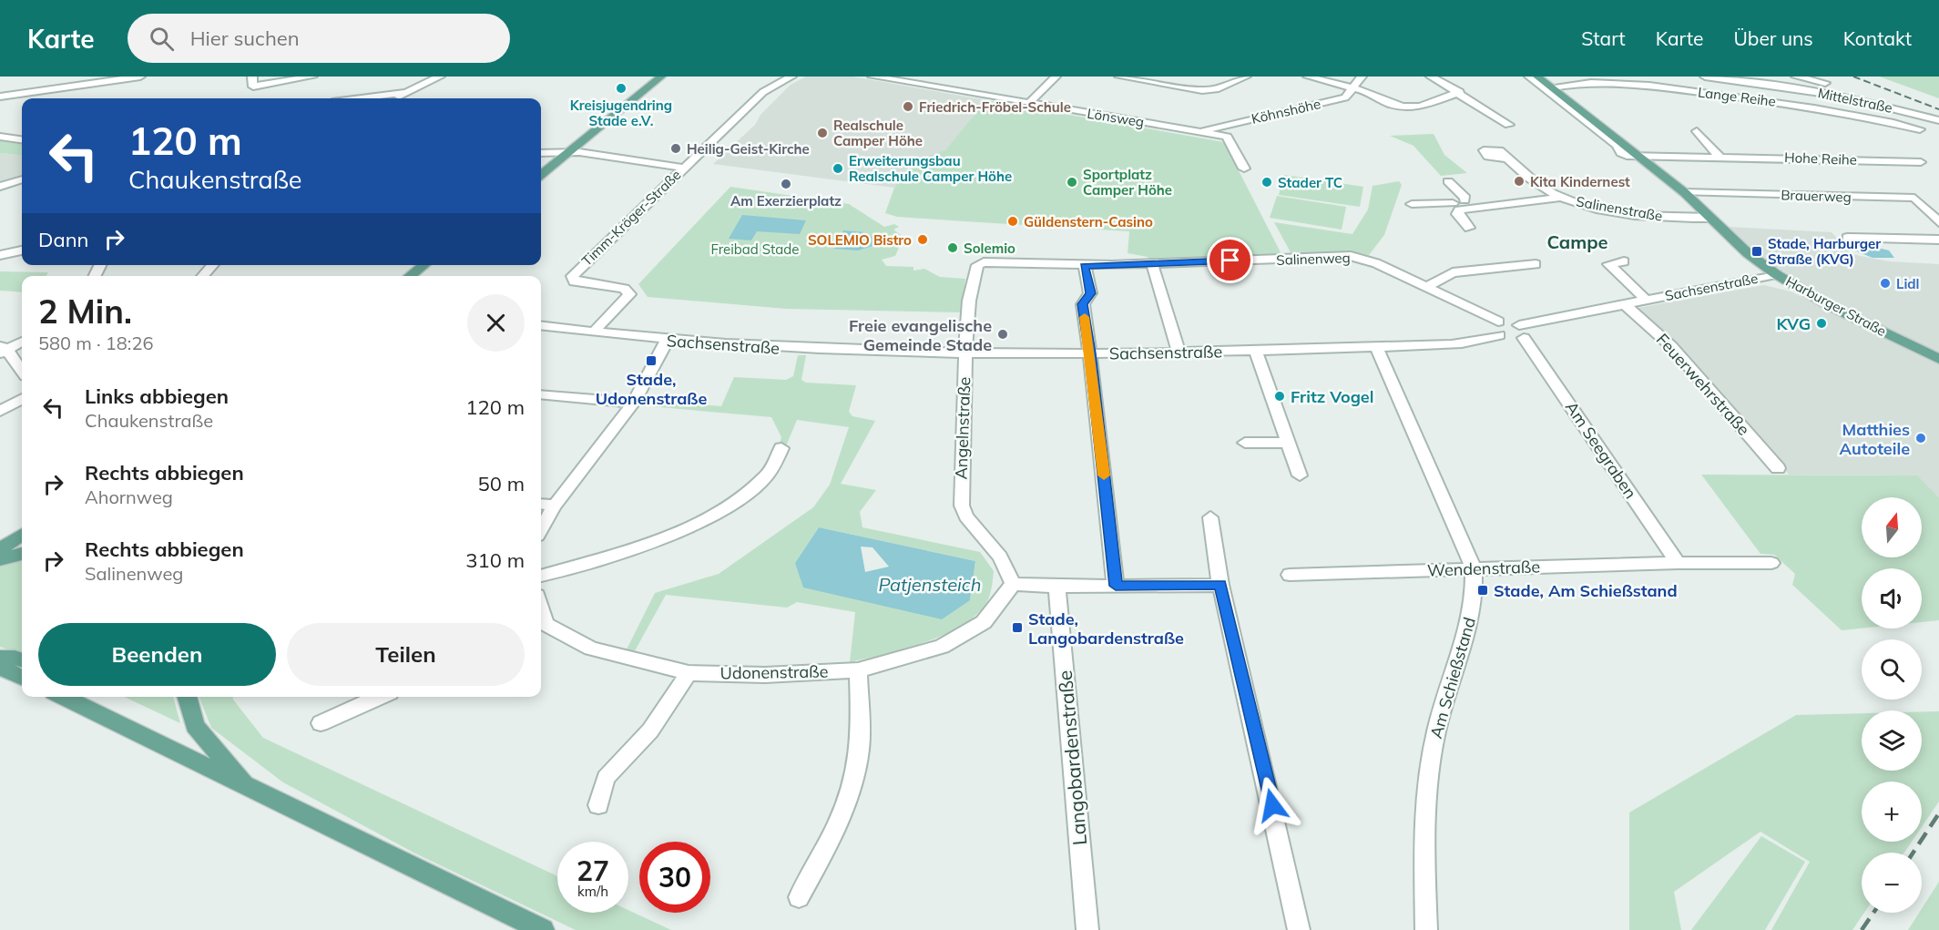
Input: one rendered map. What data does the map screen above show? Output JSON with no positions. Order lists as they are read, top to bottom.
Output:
{
  "streets": {
    "main road": ["Harburger Straße"],
    "street": [
      "Lange Reihe",
      "Mittelstraße",
      "Köhnshöhe",
      "Lönsweg",
      "Hohe Reihe",
      "Brauerweg",
      "Salinenstraße",
      "Timm-Kröger-Straße",
      "Salinenweg",
      "Sachsenstraße",
      "Feuerwehrstraße",
      "Angelnstraße",
      "Am Seegraben",
      "Wendenstraße",
      "Udonenstraße",
      "Am Schießstand",
      "Langobardenstraße"
    ]
  },
  "crossings": [
    ["Lange Reihe", "Harburger Straße"],
    ["Köhnshöhe", "Lönsweg"],
    ["Hohe Reihe", "Harburger Straße"],
    ["Brauerweg", "Harburger Straße"],
    ["Salinenstraße", "Harburger Straße"],
    ["Timm-Kröger-Straße", "Sachsenstraße"],
    ["Salinenweg", "Sachsenstraße"],
    ["Salinenweg", "Angelnstraße"],
    ["Sachsenstraße", "Harburger Straße"],
    ["Sachsenstraße", "Feuerwehrstraße"],
    ["Sachsenstraße", "Angelnstraße"],
    ["Sachsenstraße", "Am Seegraben"],
    ["Sachsenstraße", "Am Schießstand"],
    ["Angelnstraße", "Udonenstraße"],
    ["Am Seegraben", "Wendenstraße"],
    ["Wendenstraße", "Am Schießstand"]
  ],
  "districts": ["Campe"],
  "water": ["Patjensteich"],
  "parks": ["Freibad Stade"],
  "places": {
    "other": [
      "Kreisjugendring Stade e.V.",
      "Friedrich-Fröbel-Schule",
      "Realschule Camper Höhe",
      "Heilig-Geist-Kirche",
      "Erweiterungsbau Realschule Camper Höhe",
      "Kita Kindernest",
      "Sportplatz Camper Höhe",
      "Stader TC",
      "Am Exerzierplatz",
      "Güldenstern-Casino",
      "SOLEMIO Bistro",
      "Solemio",
      "Lidl",
      "KVG",
      "Freie evangelische Gemeinde Stade",
      "Fritz Vogel",
      "Matthies Autoteile"
    ],
    "transit": [
      "Stade, Harburger Straße (KVG)",
      "Stade, Udonenstraße",
      "Stade, Am Schießstand",
      "Stade, Langobardenstraße"
    ]
  },
  "north": "top",
  "page": {
    "header": "Karte",
    "search": "Hier suchen",
    "nav": [
      "Start",
      "Karte",
      "Über uns",
      "Kontakt"
    ],
    "turn": ["120 m", "Chaukenstraße"],
    "then": "Dann",
    "heading": ["2 Min.", "580 m · 18:26"],
    "list": [
      {
        "name": "Links abbiegen",
        "note": "Chaukenstraße",
        "value": "120 m"
      },
      {
        "name": "Rechts abbiegen",
        "note": "Ahornweg",
        "value": "50 m"
      },
      {
        "name": "Rechts abbiegen",
        "note": "Salinenweg",
        "value": "310 m"
      }
    ],
    "map_buttons": ["+", "−"],
    "buttons": ["Beenden", "Teilen"],
    "speed": "27 km/h",
    "limit": "30"
  }
}
